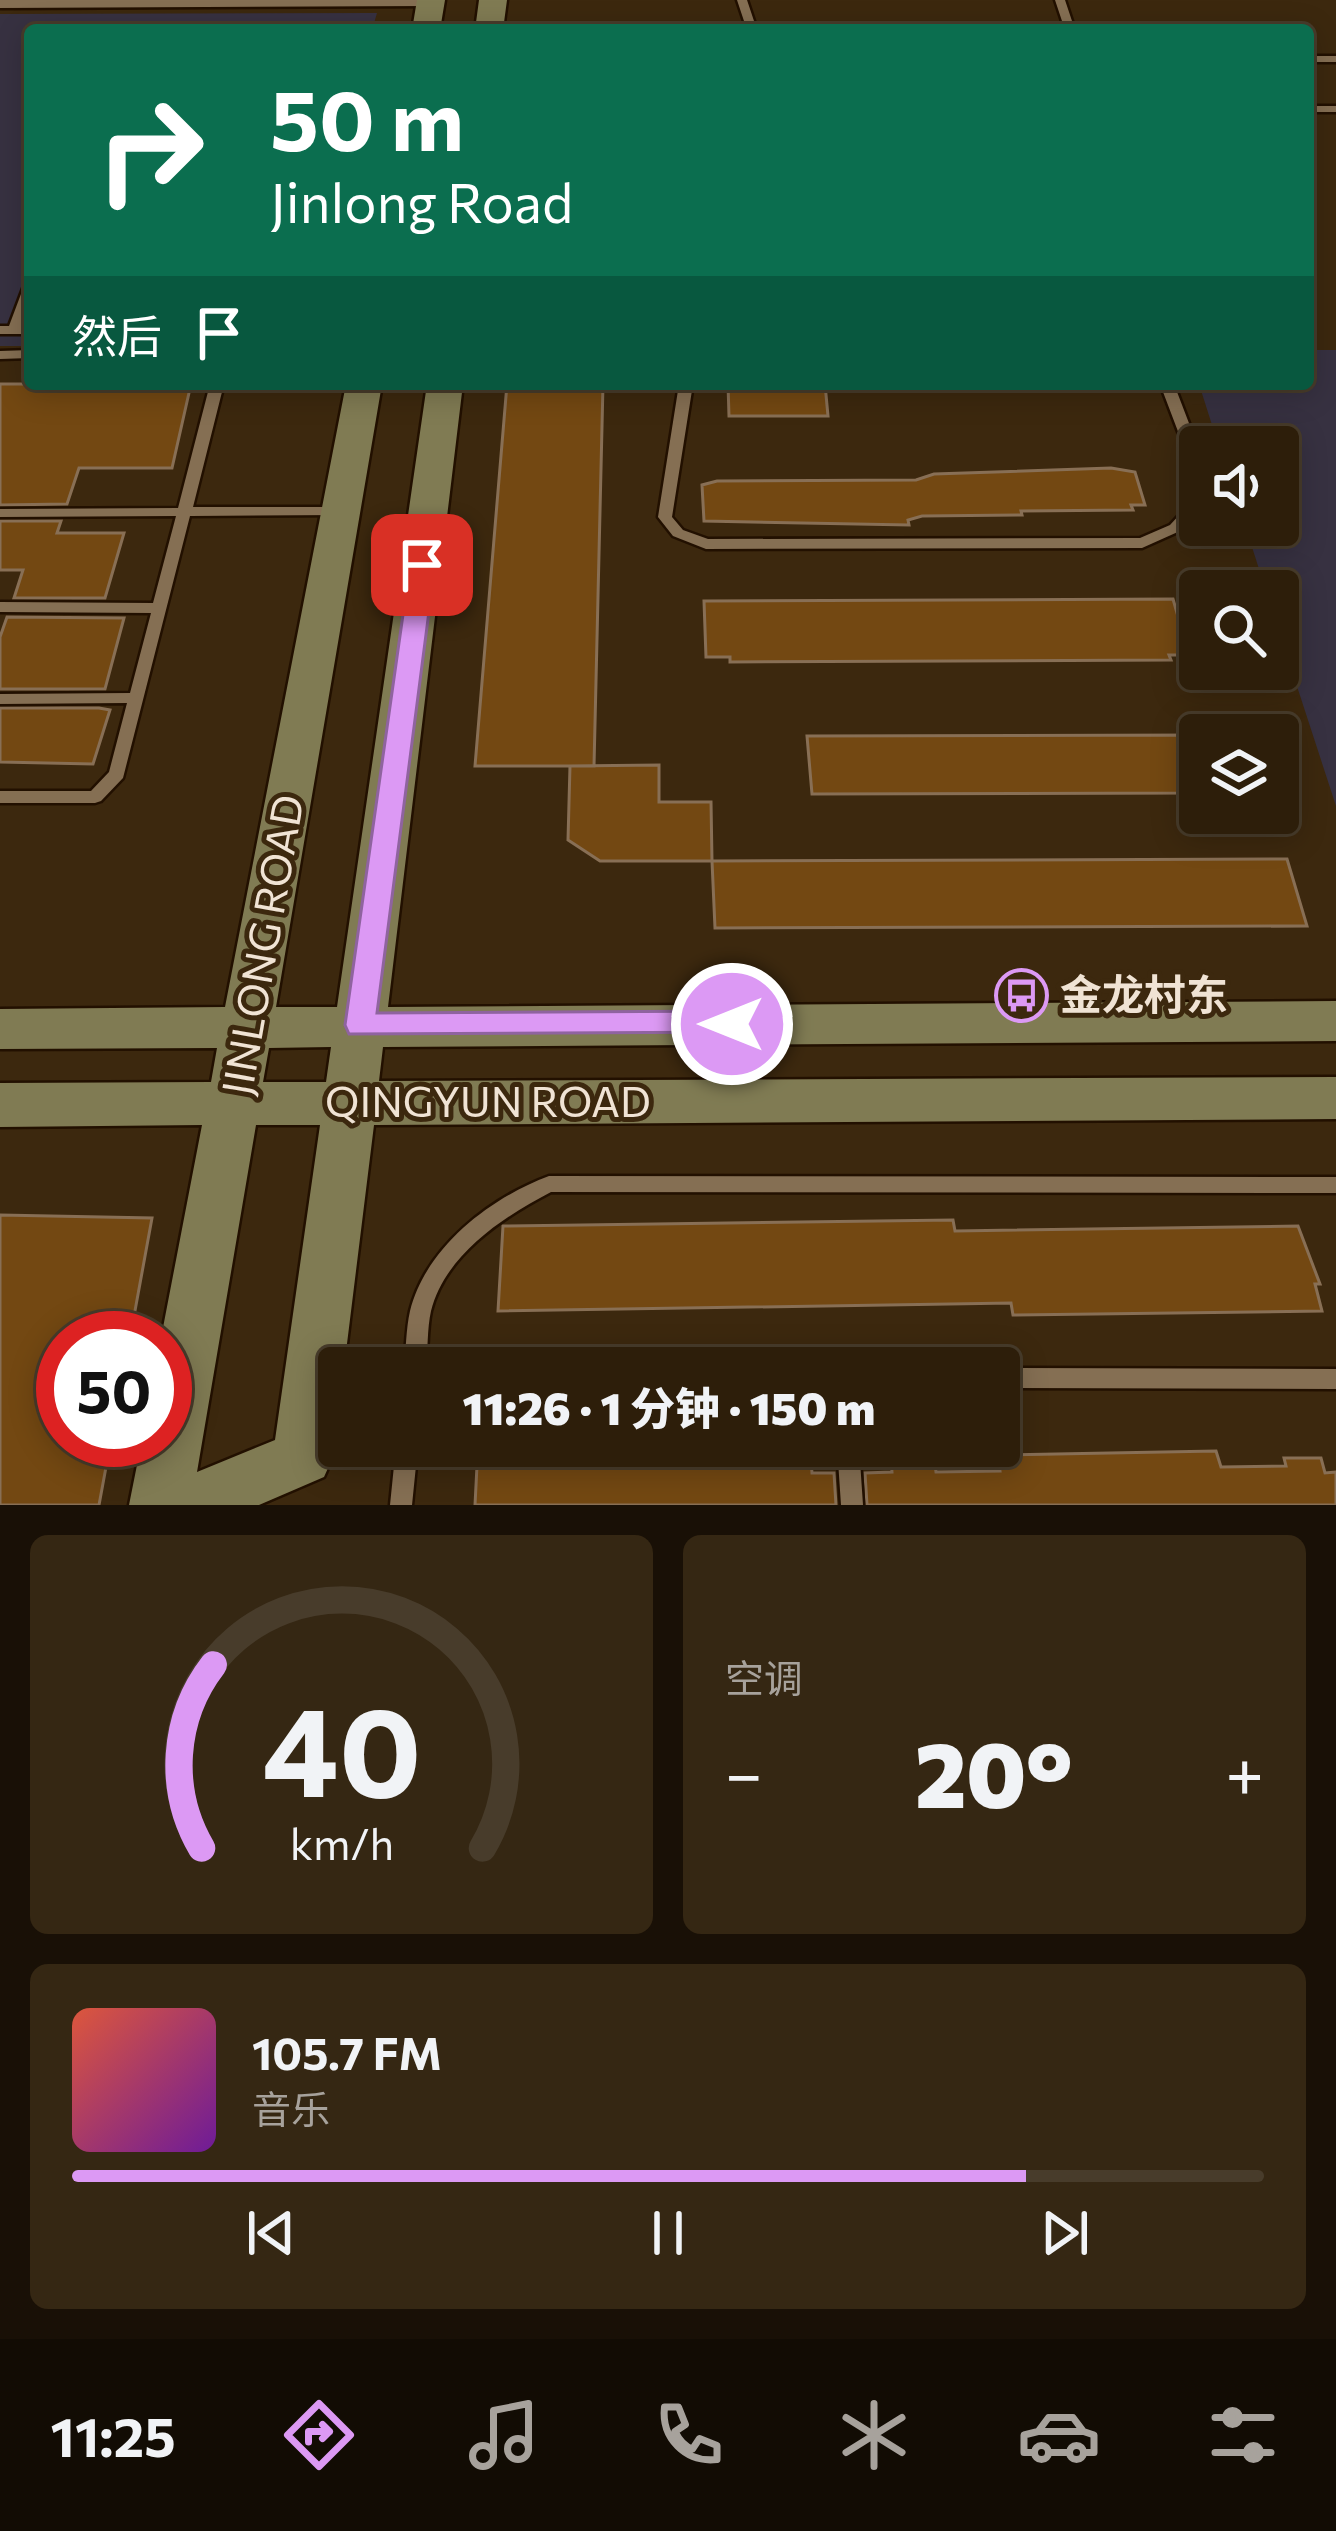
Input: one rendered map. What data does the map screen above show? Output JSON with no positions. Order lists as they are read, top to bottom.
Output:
{
  "streets": {
    "main road": ["JINLONG ROAD", "QINGYUN ROAD"]
  },
  "crossings": [
    ["JINLONG ROAD", "QINGYUN ROAD"]
  ],
  "places": {
    "bus stop": ["金龙村东"]
  },
  "page": {
    "turn": ["50 m", "Jinlong Road"],
    "then": "然后",
    "limit": "50",
    "trip": "11:26 · 1 分钟 · 150 m",
    "tile": "空调",
    "heat": ["−", "20°", "+"],
    "song": ["105.7 FM", "音乐"],
    "tabs": "11:25",
    "gauge": ["40", "km/h"]
  }
}
